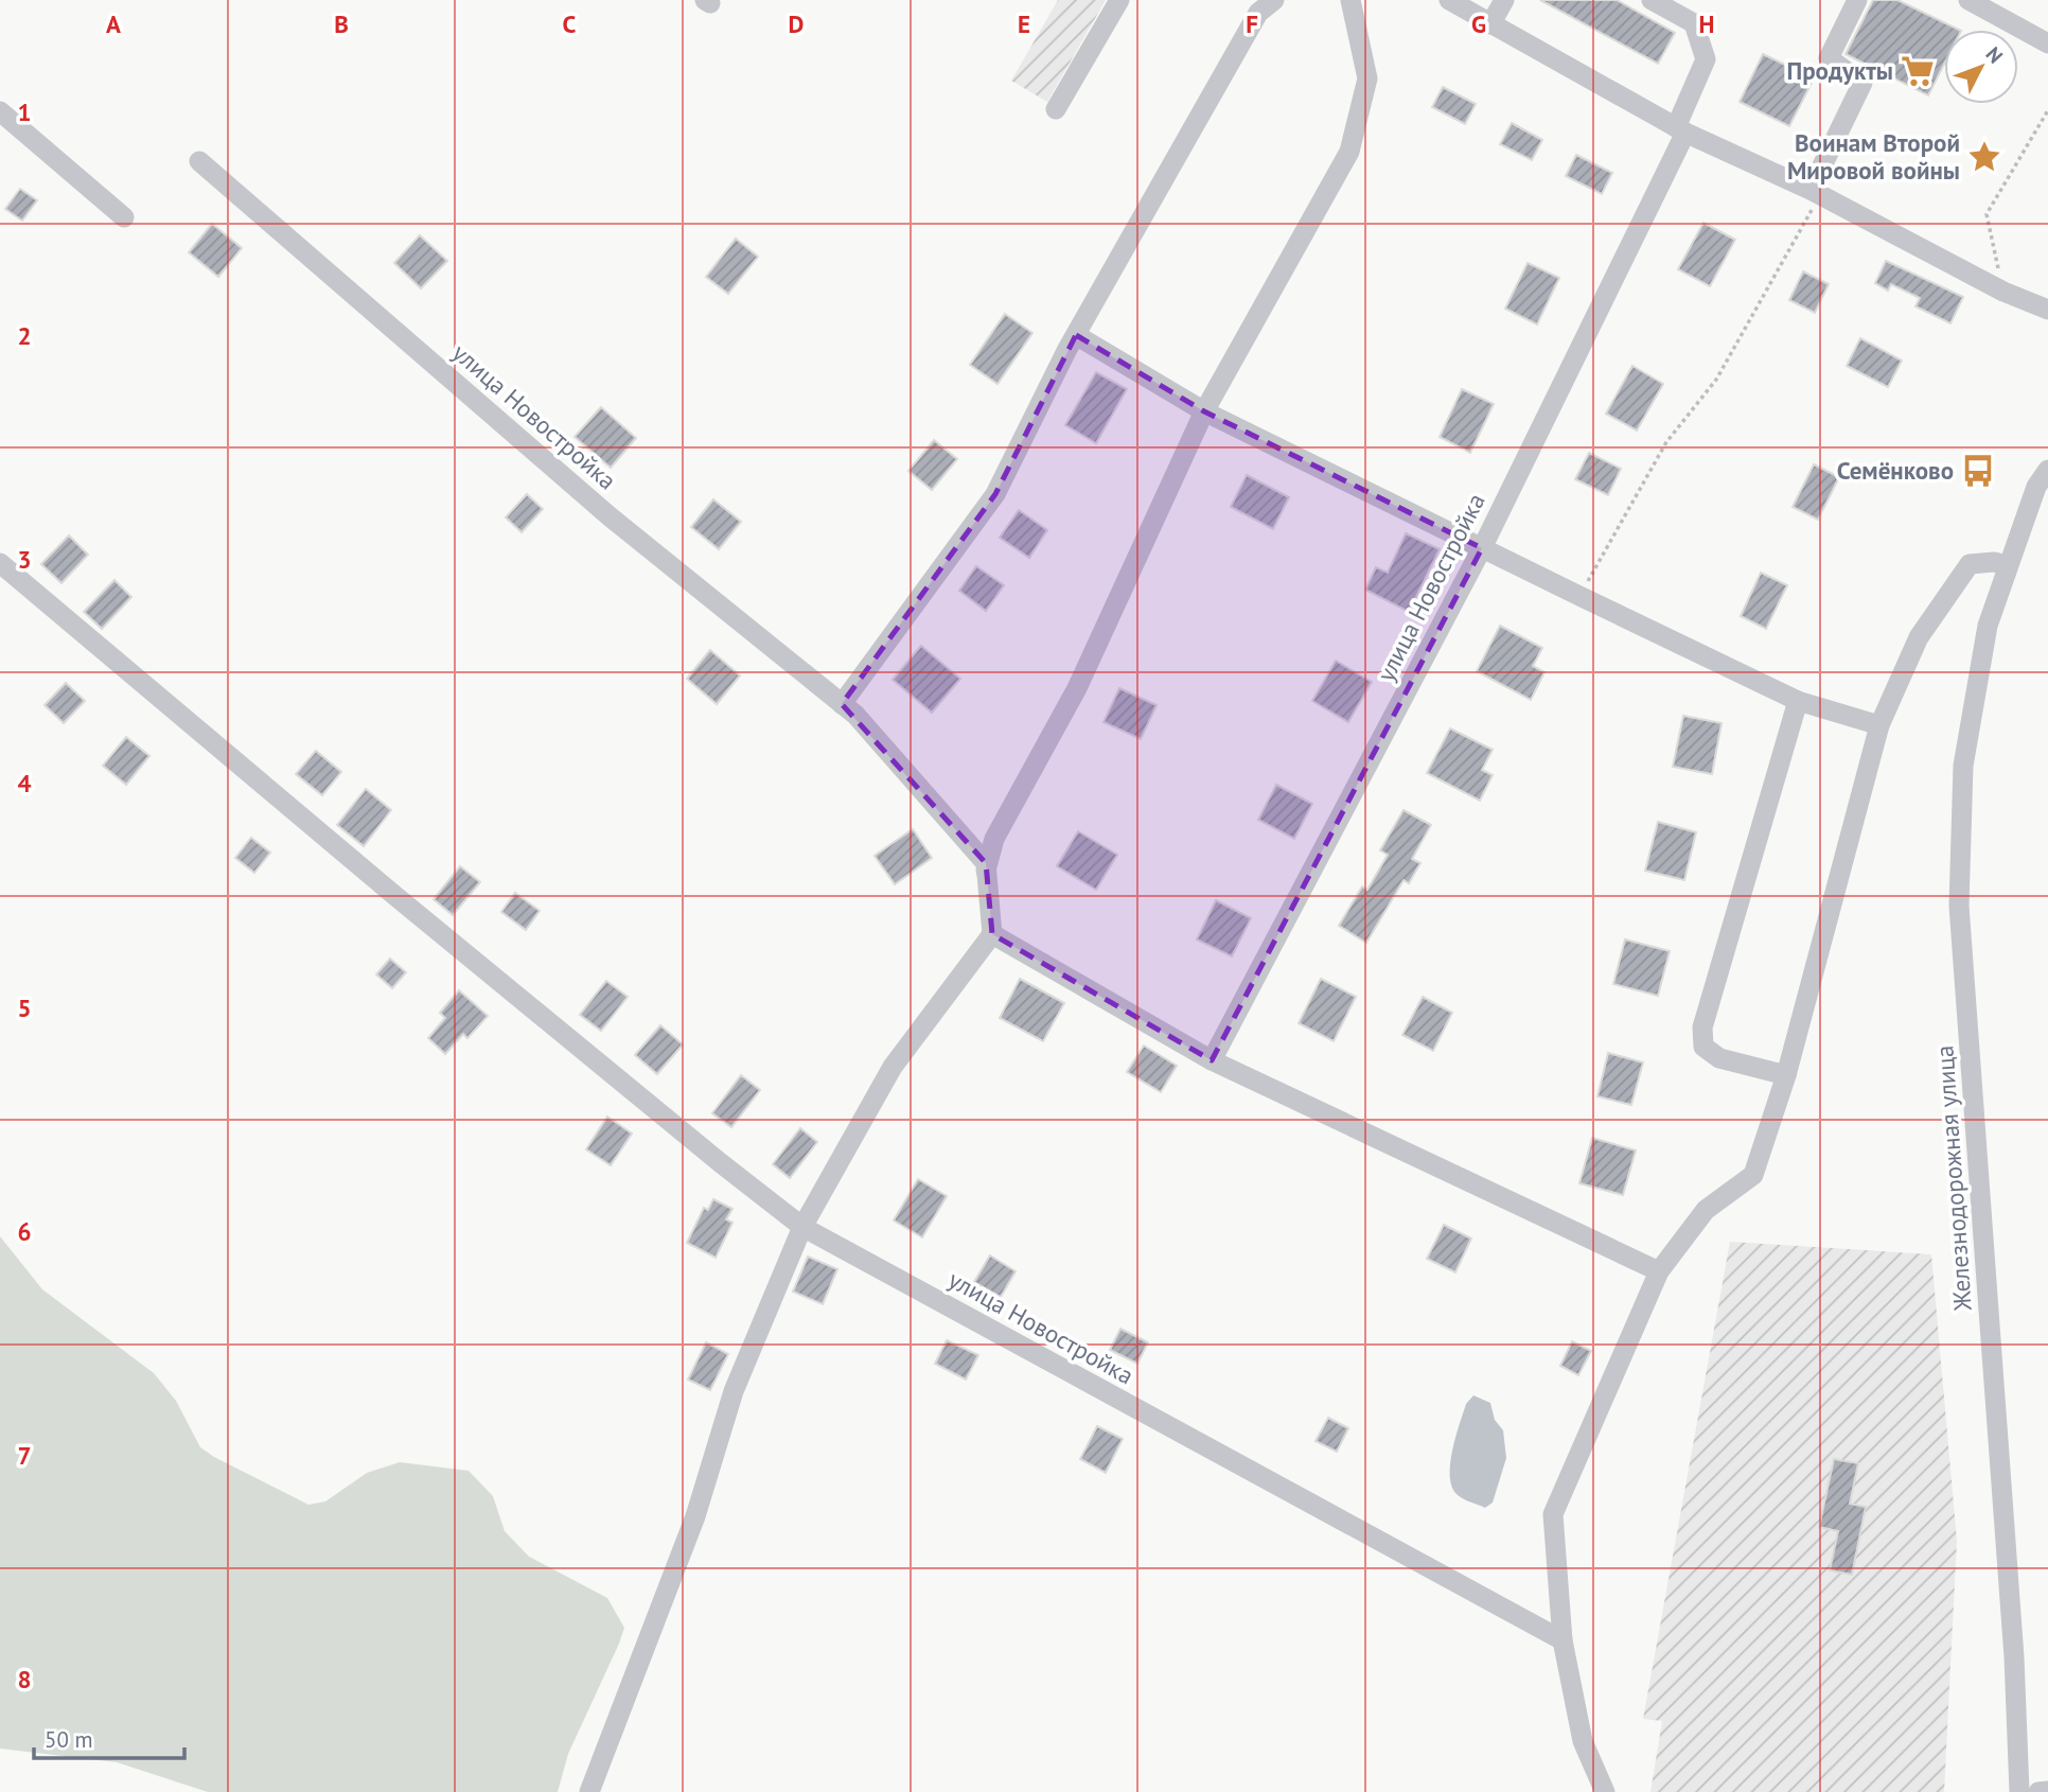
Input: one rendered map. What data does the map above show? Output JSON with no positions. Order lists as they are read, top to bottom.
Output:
{
  "streets": {
    "street": ["улица Новостройка", "Железнодорожная улица"]
  },
  "places": {
    "supermarket": ["Продукты"],
    "place": ["Воинам Второй Мировой войны"],
    "bus stop": ["Семёнково"]
  },
  "scale_bar": "50 m",
  "north": "top right",
  "grid": {
    "columns": [
      "A",
      "B",
      "C",
      "D",
      "E",
      "F",
      "G",
      "H"
    ],
    "rows": [
      "1",
      "2",
      "3",
      "4",
      "5",
      "6",
      "7",
      "8"
    ]
  }
}
